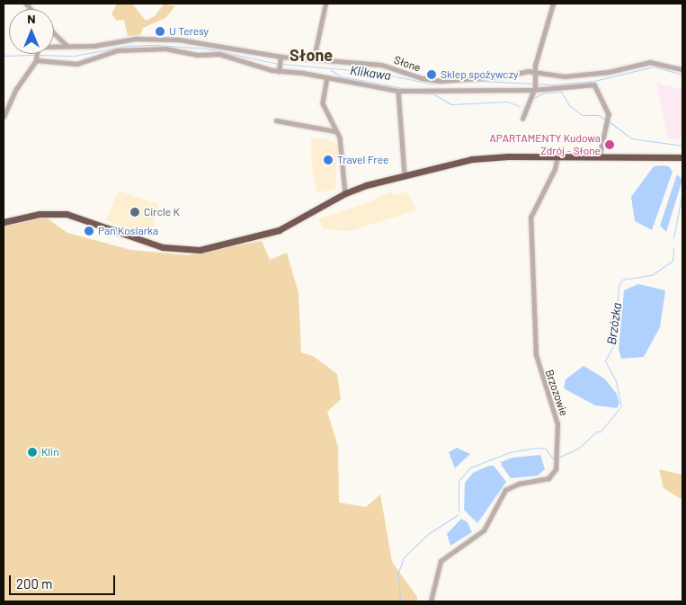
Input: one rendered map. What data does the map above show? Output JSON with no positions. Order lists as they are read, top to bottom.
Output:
{
  "streets": {
    "street": ["Słone", "Brzozowie"]
  },
  "districts": ["Słone"],
  "water": ["Klikawa", "Brzózka"],
  "places": [
    "U Teresy",
    "Sklep spożywczy",
    "APARTAMENTY Kudowa Zdrój - Słone",
    "Travel Free",
    "Circle K",
    "Pan Kosiarka",
    "Klin"
  ],
  "scale_bar": "200 m",
  "north": "top"
}
